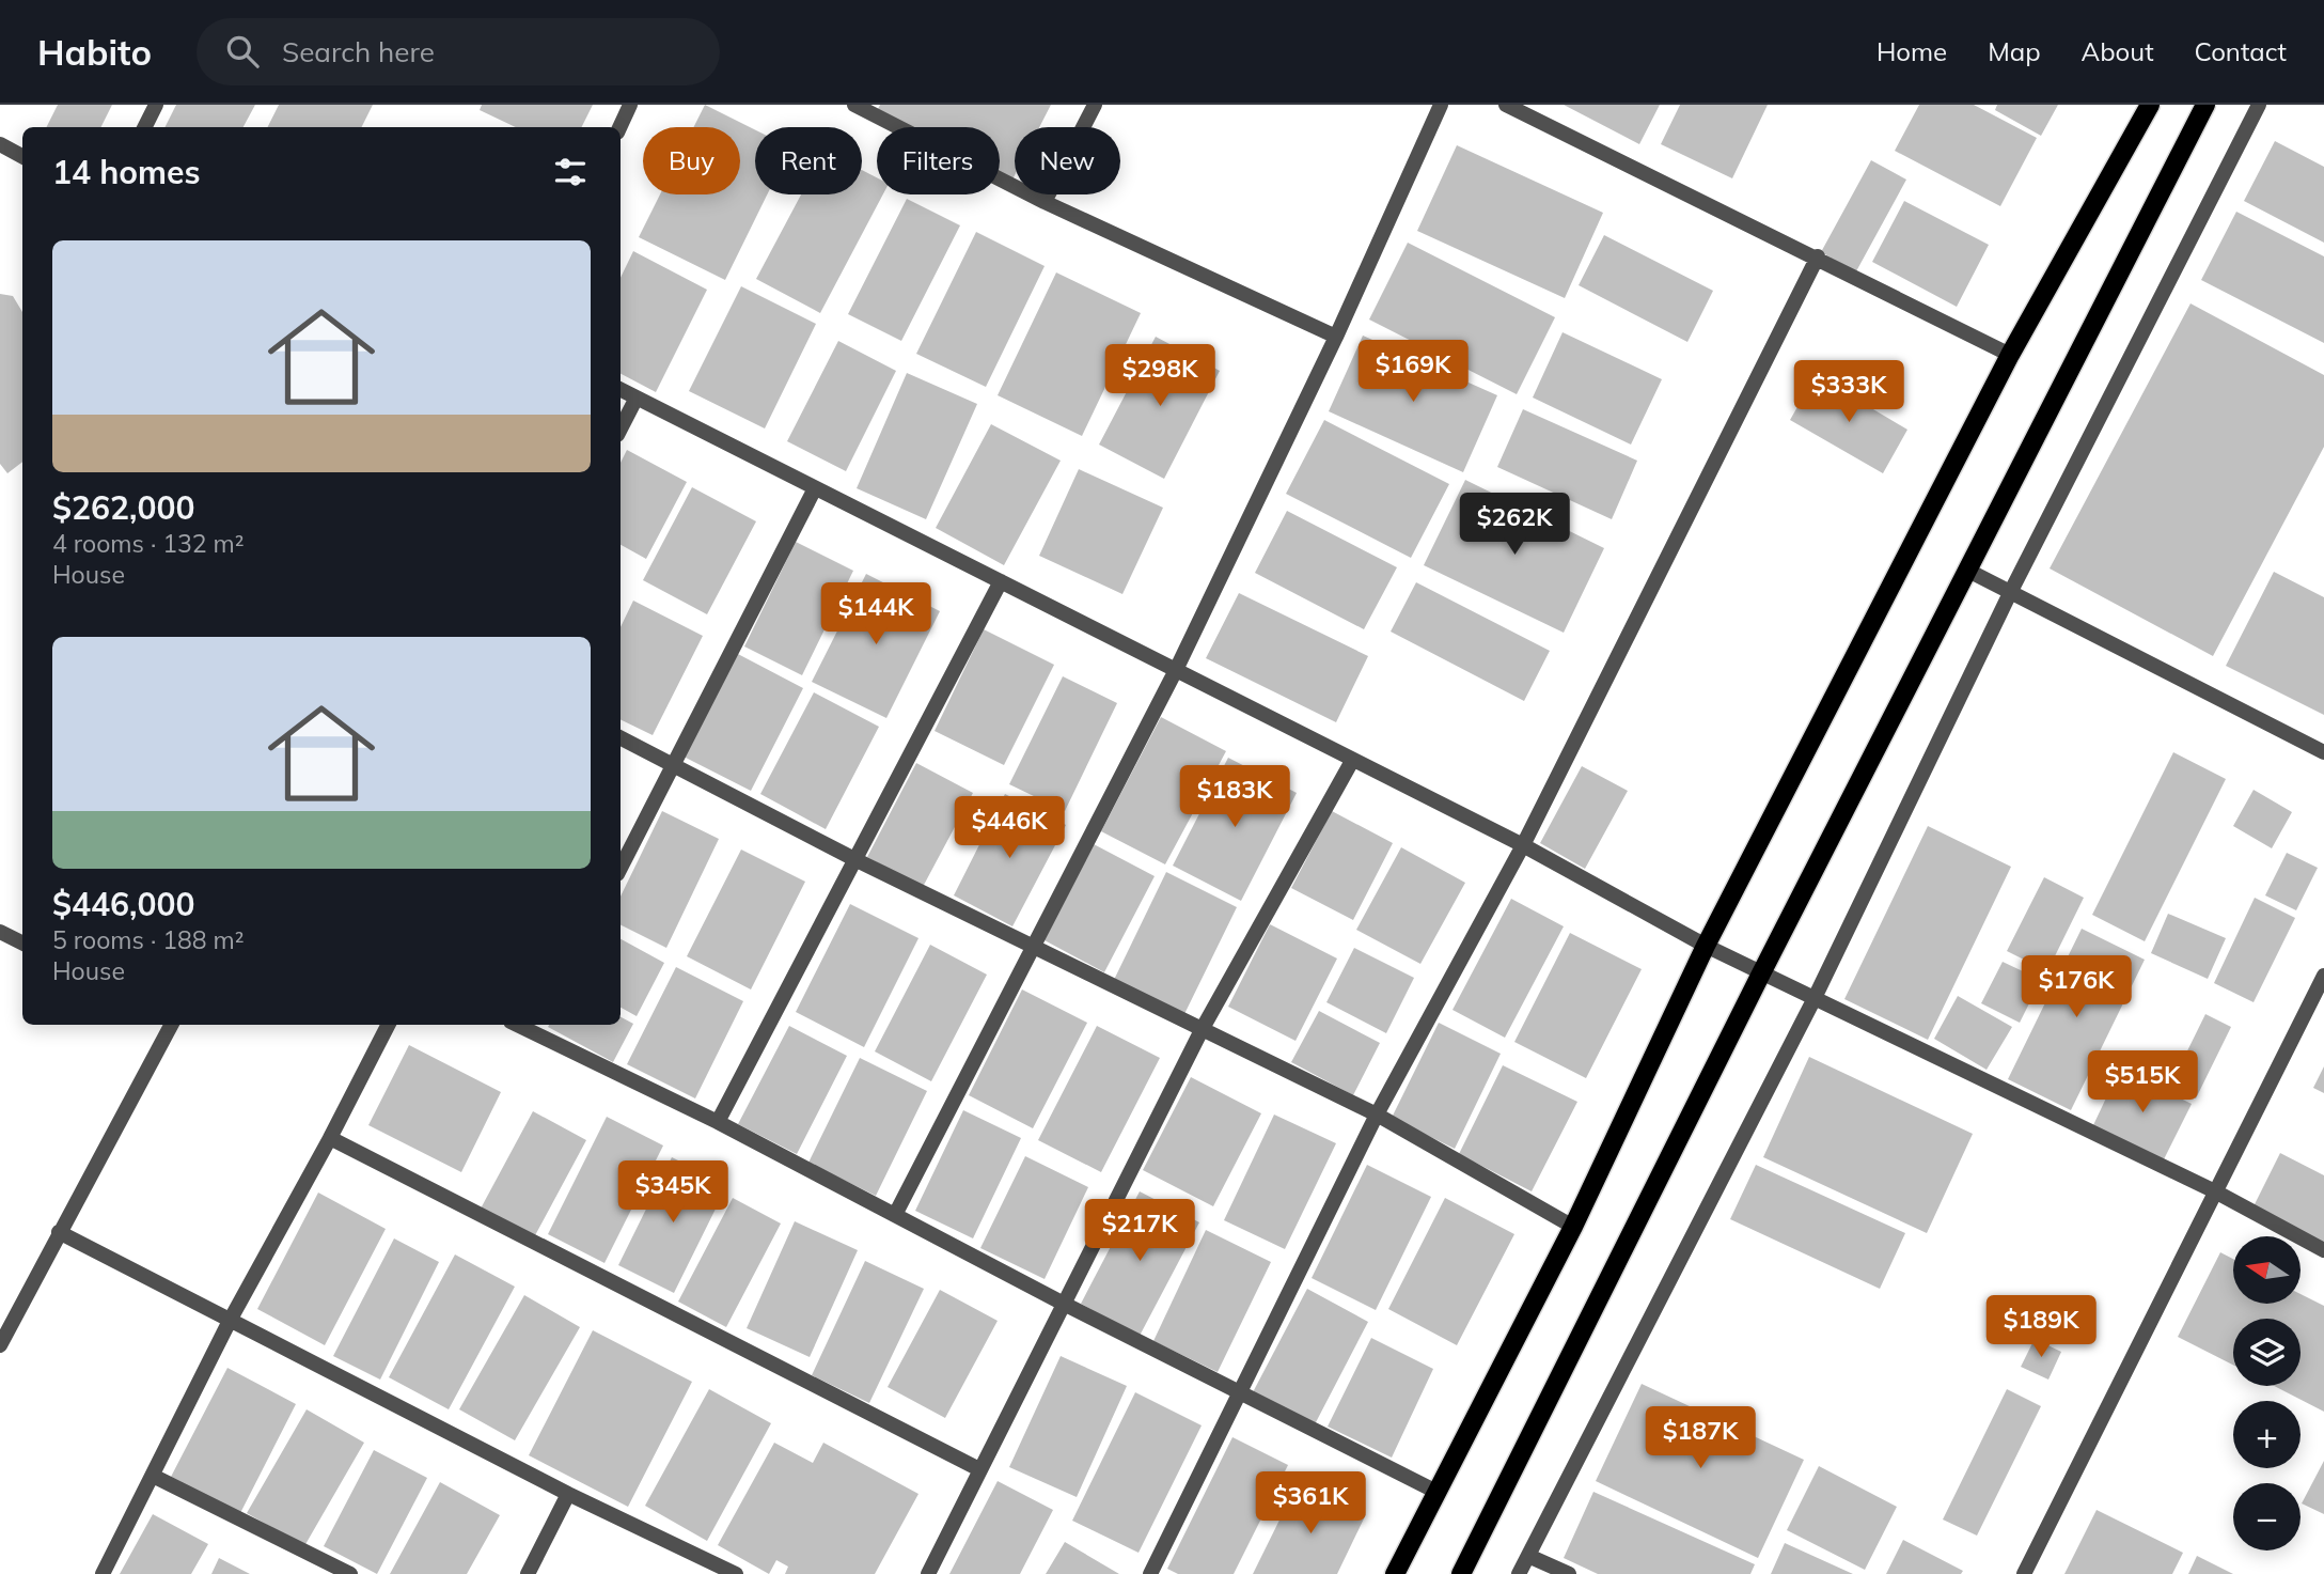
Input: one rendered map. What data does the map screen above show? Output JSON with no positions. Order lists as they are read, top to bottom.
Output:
{
  "north": "left",
  "page": {
    "header": "Habito",
    "search": "Search here",
    "nav": [
      "Home",
      "Map",
      "About",
      "Contact"
    ],
    "chip": [
      "Buy",
      "Rent",
      "Filters",
      "New"
    ],
    "heading": "14 homes",
    "list": [
      {
        "name": "$262,000",
        "note": "4 rooms · 132 m² · House"
      },
      {
        "name": "$446,000",
        "note": "5 rooms · 188 m² · House"
      }
    ],
    "price": [
      "$169K",
      "$298K",
      "$333K",
      "$262K",
      "$144K",
      "$183K",
      "$446K",
      "$176K",
      "$515K",
      "$345K",
      "$217K",
      "$189K",
      "$187K",
      "$361K"
    ],
    "map_buttons": ["+", "−"]
  }
}
